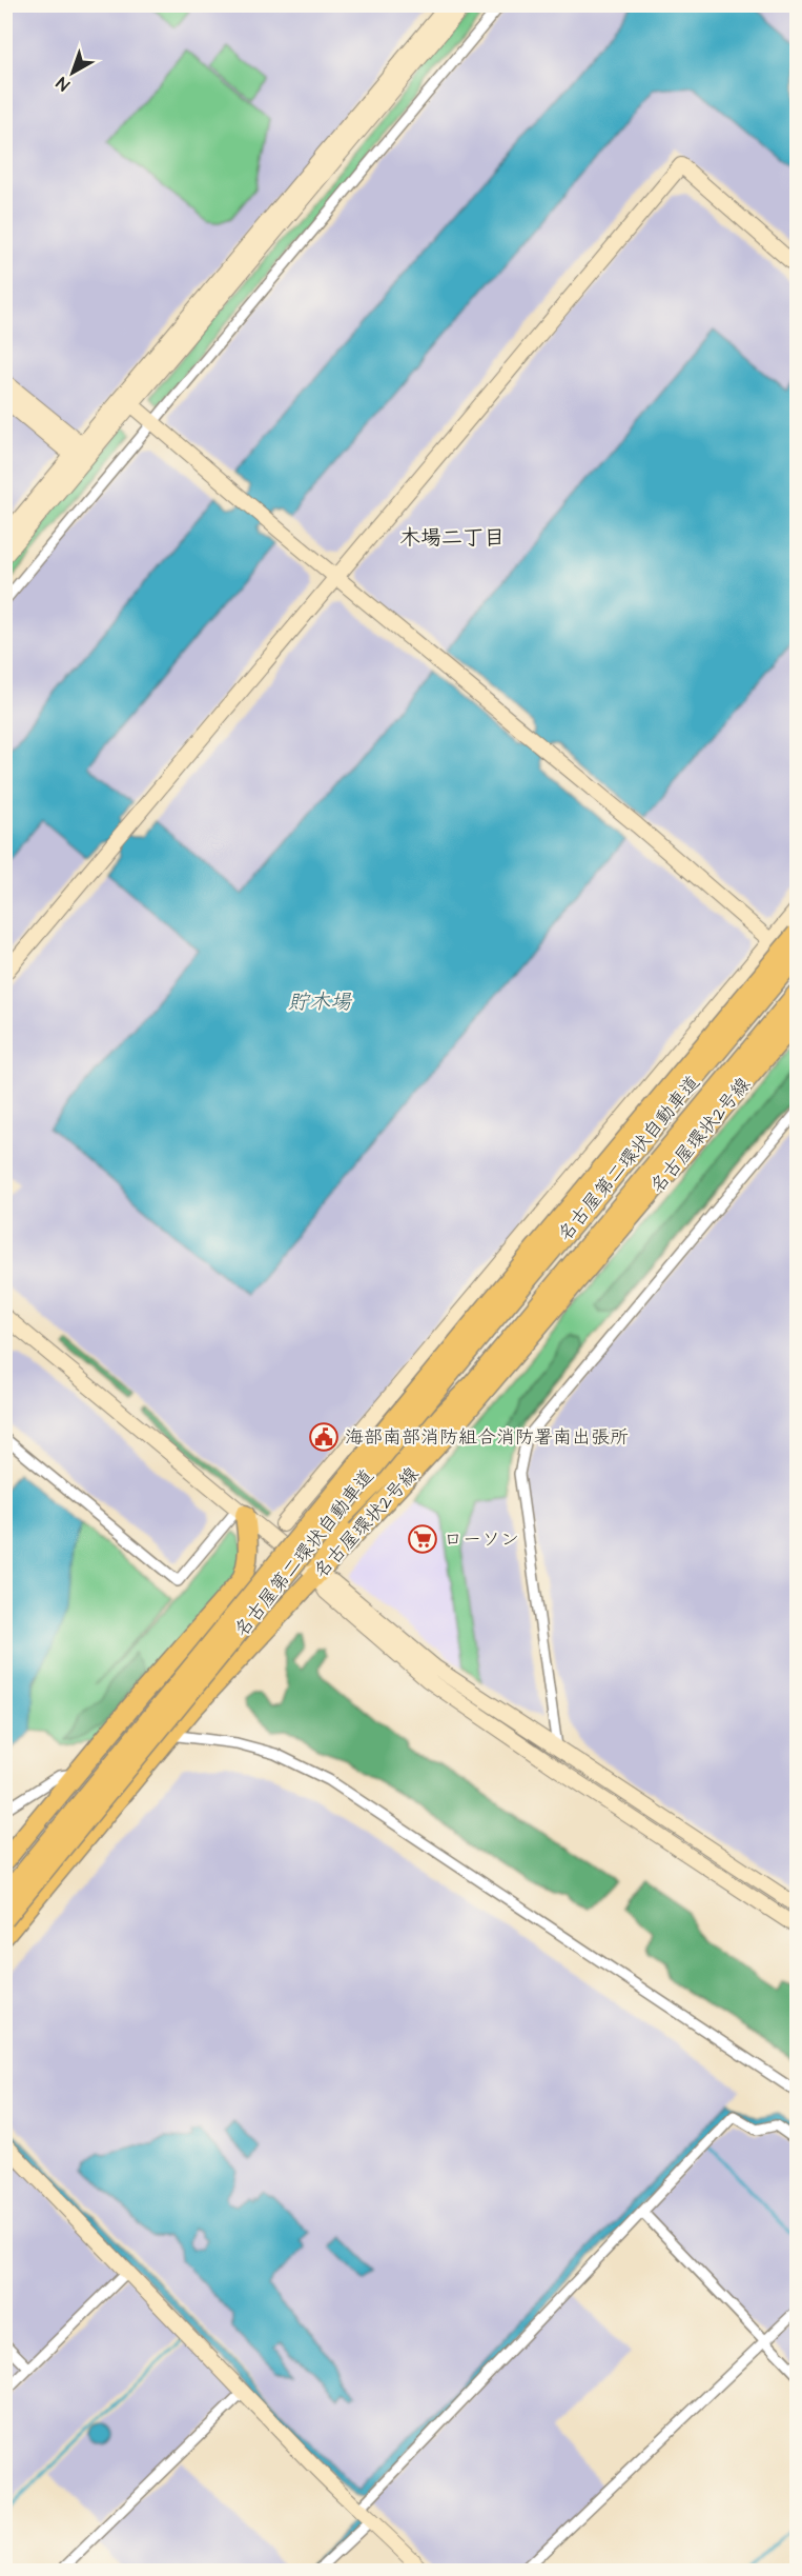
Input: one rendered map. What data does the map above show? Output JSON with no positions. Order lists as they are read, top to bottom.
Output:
{
  "streets": {
    "highway": ["名古屋環状2号線", "名古屋第二環状自動車道"]
  },
  "crossings": [
    ["名古屋環状2号線", "名古屋第二環状自動車道"]
  ],
  "districts": ["木場二丁目"],
  "water": ["貯木場"],
  "places": {
    "public building": ["海部南部消防組合消防署南出張所"],
    "supermarket": ["ローソン"]
  },
  "north": "bottom left"
}
